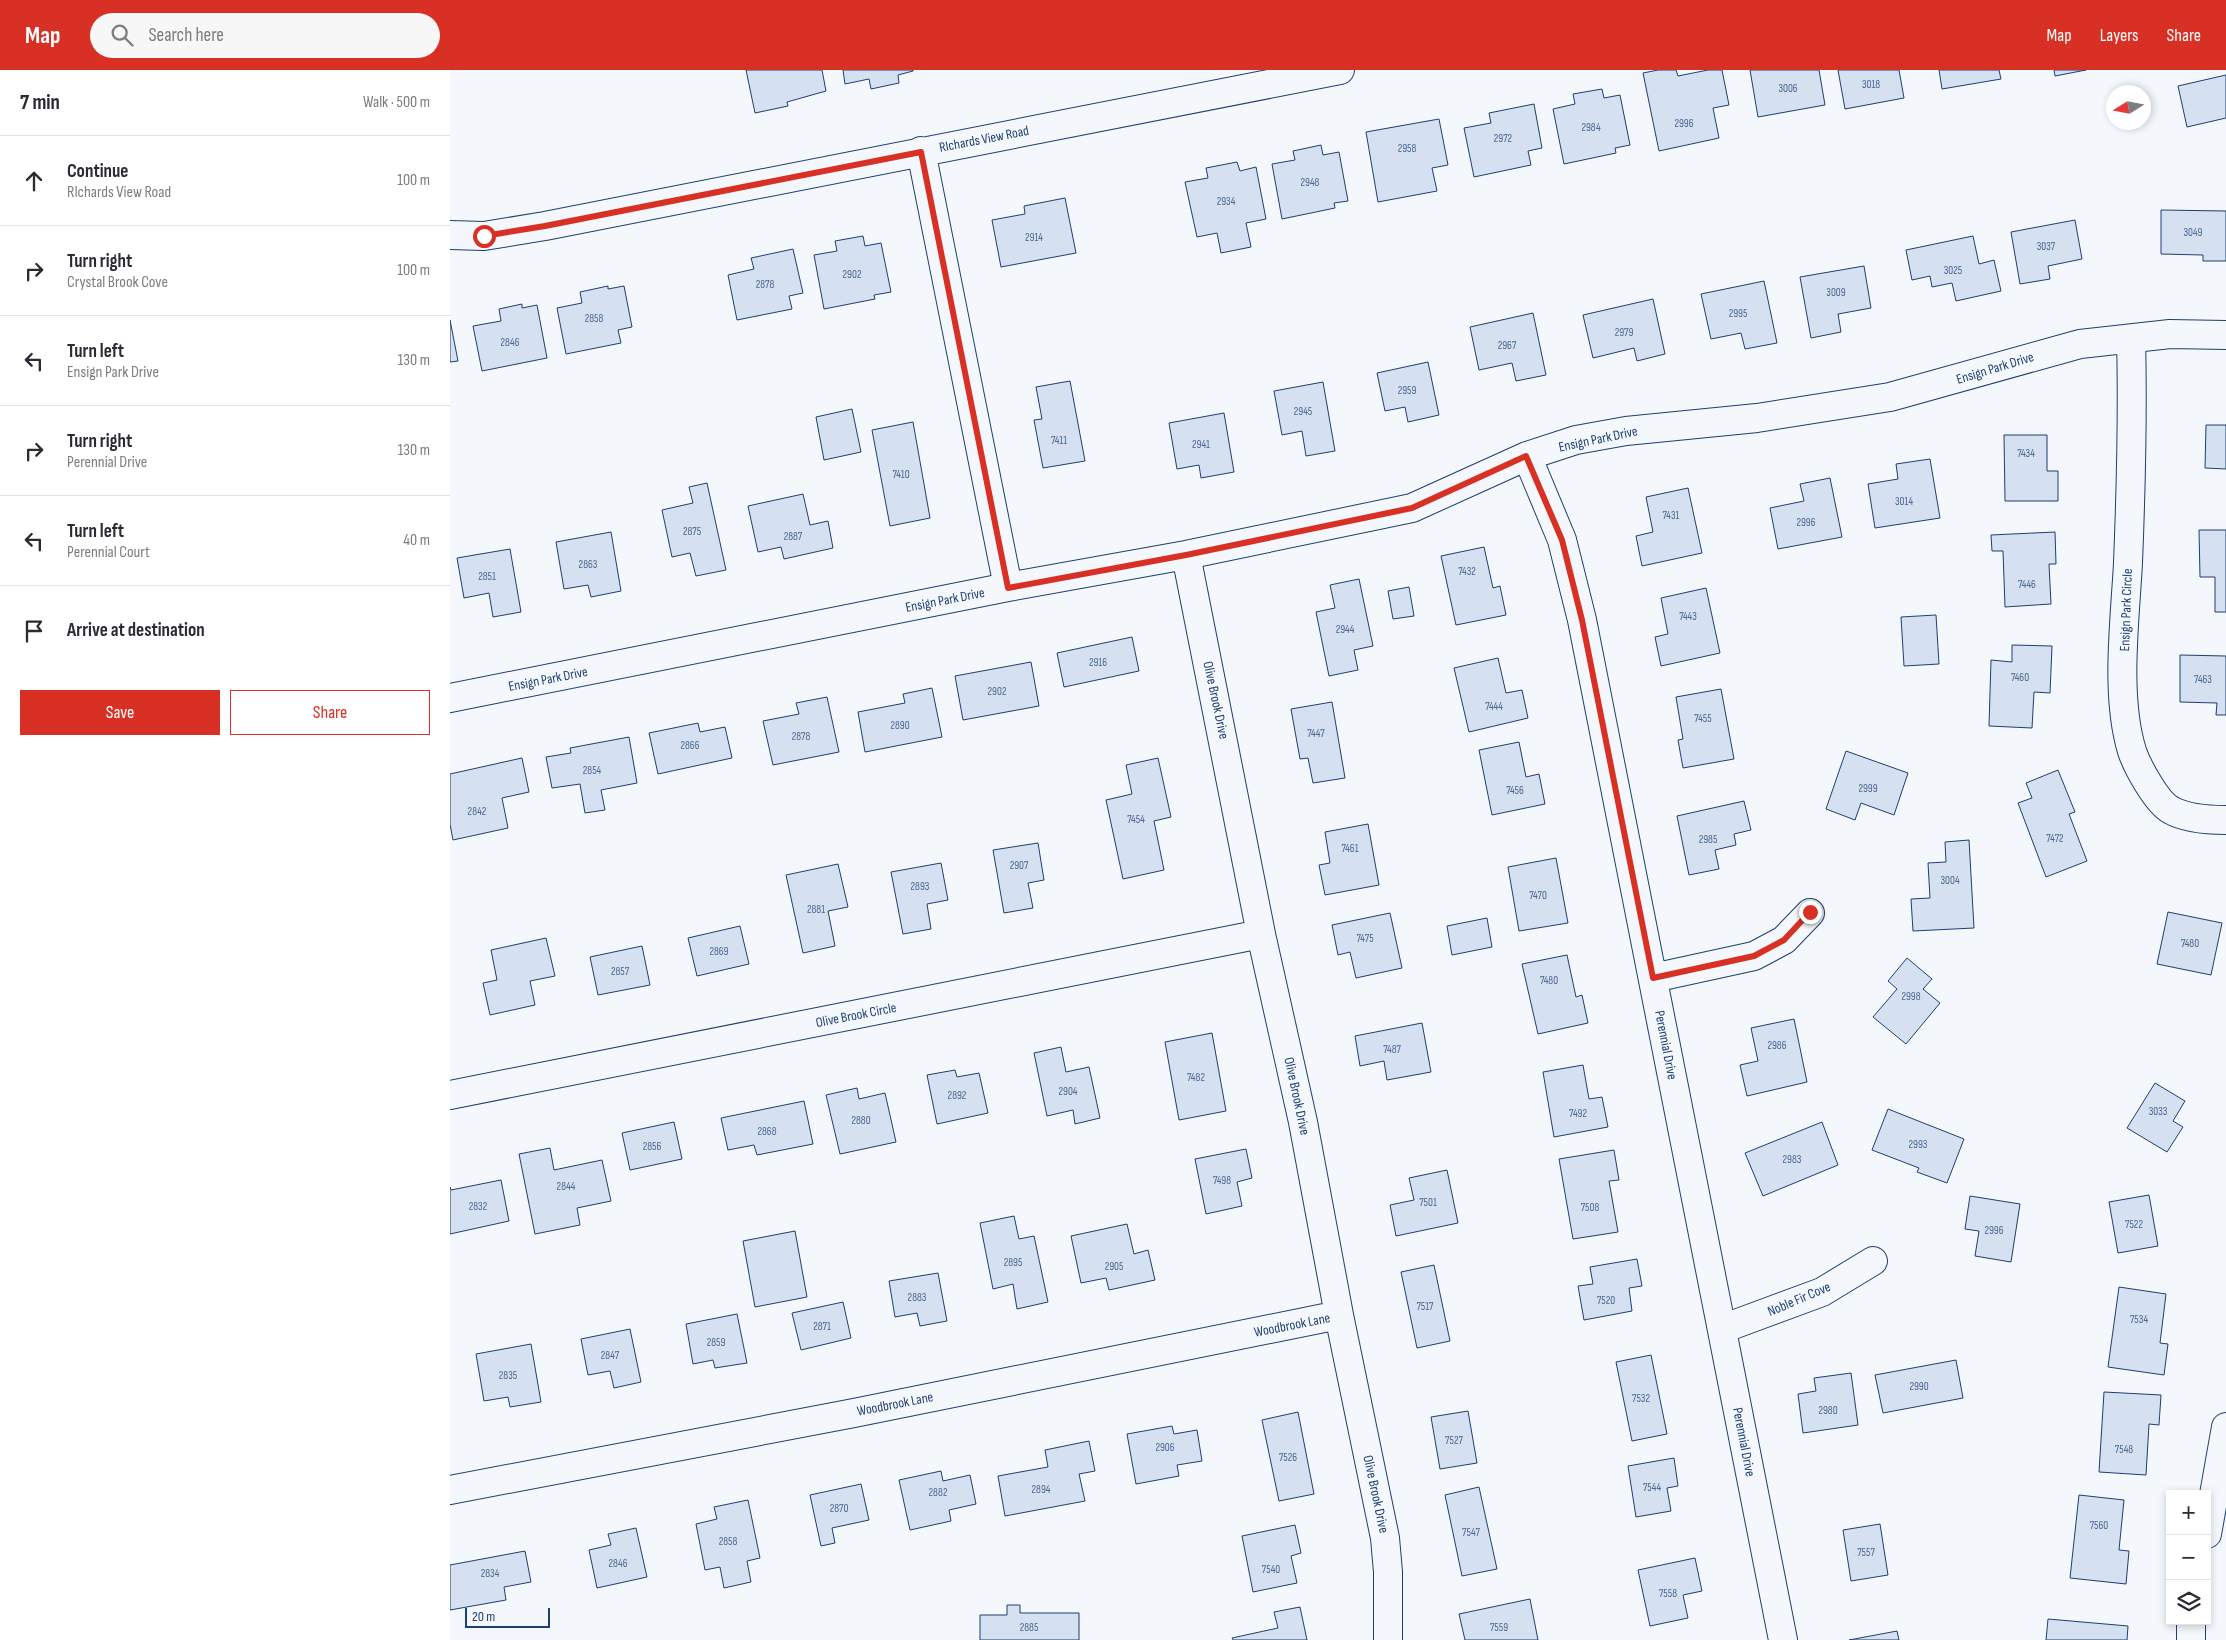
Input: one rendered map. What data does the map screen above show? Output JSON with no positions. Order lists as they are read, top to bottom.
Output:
{
  "streets": {
    "street": [
      "RIchards View Road",
      "Ensign Park Drive",
      "Ensign Park Circle",
      "Olive Brook Drive",
      "Olive Brook Circle",
      "Perennial Drive",
      "Noble Fir Cove",
      "Woodbrook Lane"
    ]
  },
  "crossings": [
    ["Ensign Park Drive", "Ensign Park Circle"],
    ["Ensign Park Drive", "Olive Brook Drive"],
    ["Ensign Park Drive", "Perennial Drive"],
    ["Olive Brook Drive", "Olive Brook Circle"],
    ["Olive Brook Drive", "Woodbrook Lane"],
    ["Perennial Drive", "Noble Fir Cove"]
  ],
  "house_numbers": [
    "3018",
    "3006",
    "2996",
    "2984",
    "2972",
    "2958",
    "2948",
    "2934",
    "3049",
    "2914",
    "3037",
    "3025",
    "2902",
    "2878",
    "3009",
    "2995",
    "2858",
    "2979",
    "2846",
    "2967",
    "2959",
    "2945",
    "7411",
    "2941",
    "7434",
    "7410",
    "3014",
    "7431",
    "2996",
    "2875",
    "2887",
    "2863",
    "7432",
    "2851",
    "7446",
    "7443",
    "2944",
    "2916",
    "7460",
    "7463",
    "2902",
    "7444",
    "7455",
    "2890",
    "7447",
    "2878",
    "2866",
    "2854",
    "2999",
    "7456",
    "2842",
    "7454",
    "7472",
    "2985",
    "7461",
    "2907",
    "3004",
    "2893",
    "7470",
    "2881",
    "7475",
    "7480",
    "2869",
    "2857",
    "7480",
    "2998",
    "2986",
    "7487",
    "7482",
    "2904",
    "2892",
    "3033",
    "7492",
    "2880",
    "2868",
    "2993",
    "2856",
    "2983",
    "7498",
    "2844",
    "7501",
    "2832",
    "7508",
    "7522",
    "2996",
    "2895",
    "2905",
    "2883",
    "7520",
    "7517",
    "7534",
    "2871",
    "2859",
    "2847",
    "2835",
    "2990",
    "7532",
    "2980",
    "7527",
    "2906",
    "7548",
    "7526",
    "7544",
    "2894",
    "2882",
    "2870",
    "7560",
    "7547",
    "2858",
    "7557",
    "2846",
    "7540",
    "2834",
    "7558",
    "2885",
    "7559"
  ],
  "scale_bar": "20 m",
  "north": "left",
  "page": {
    "header": "Map",
    "search": "Search here",
    "nav": ["Map", "Layers", "Share"],
    "heading": ["7 min", "Walk · 500 m"],
    "list": [
      ["Continue", "RIchards View Road", "100 m"],
      ["Turn right", "Crystal Brook Cove", "100 m"],
      ["Turn left", "Ensign Park Drive", "130 m"],
      ["Turn right", "Perennial Drive", "130 m"],
      ["Turn left", "Perennial Court", "40 m"],
      "Arrive at destination"
    ],
    "buttons": ["Save", "Share"],
    "map_buttons": ["+", "−"],
    "scale": "20 m"
  }
}
